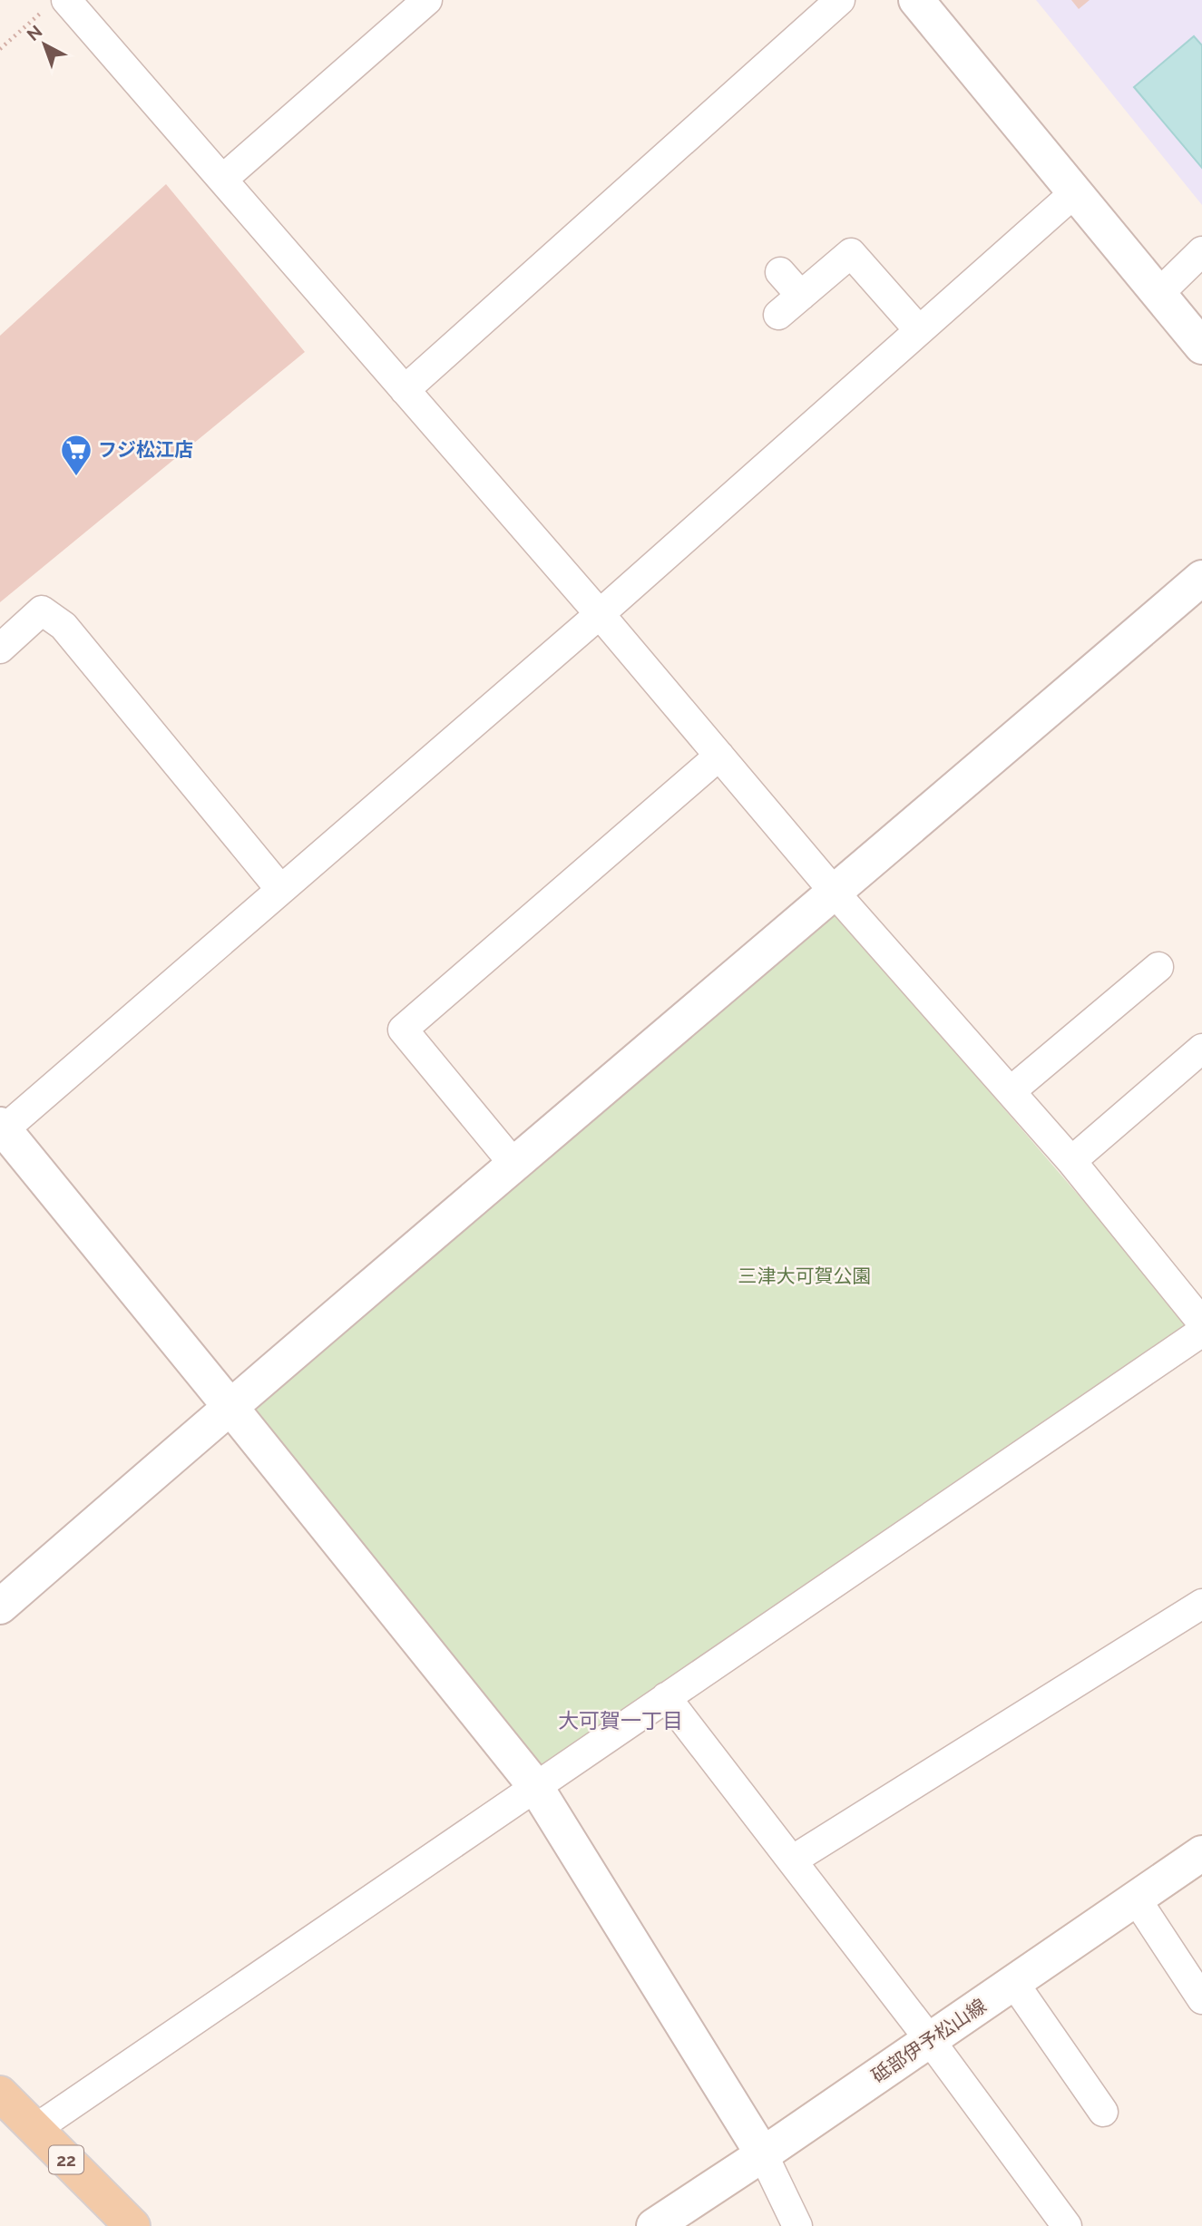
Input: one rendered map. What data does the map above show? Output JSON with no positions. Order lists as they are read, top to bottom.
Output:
{
  "streets": {
    "main road": ["22"],
    "street": ["砥部伊予松山線"]
  },
  "districts": ["大可賀一丁目"],
  "parks": ["三津大可賀公園"],
  "places": {
    "supermarket": ["フジ松江店"]
  },
  "north": "top left"
}
